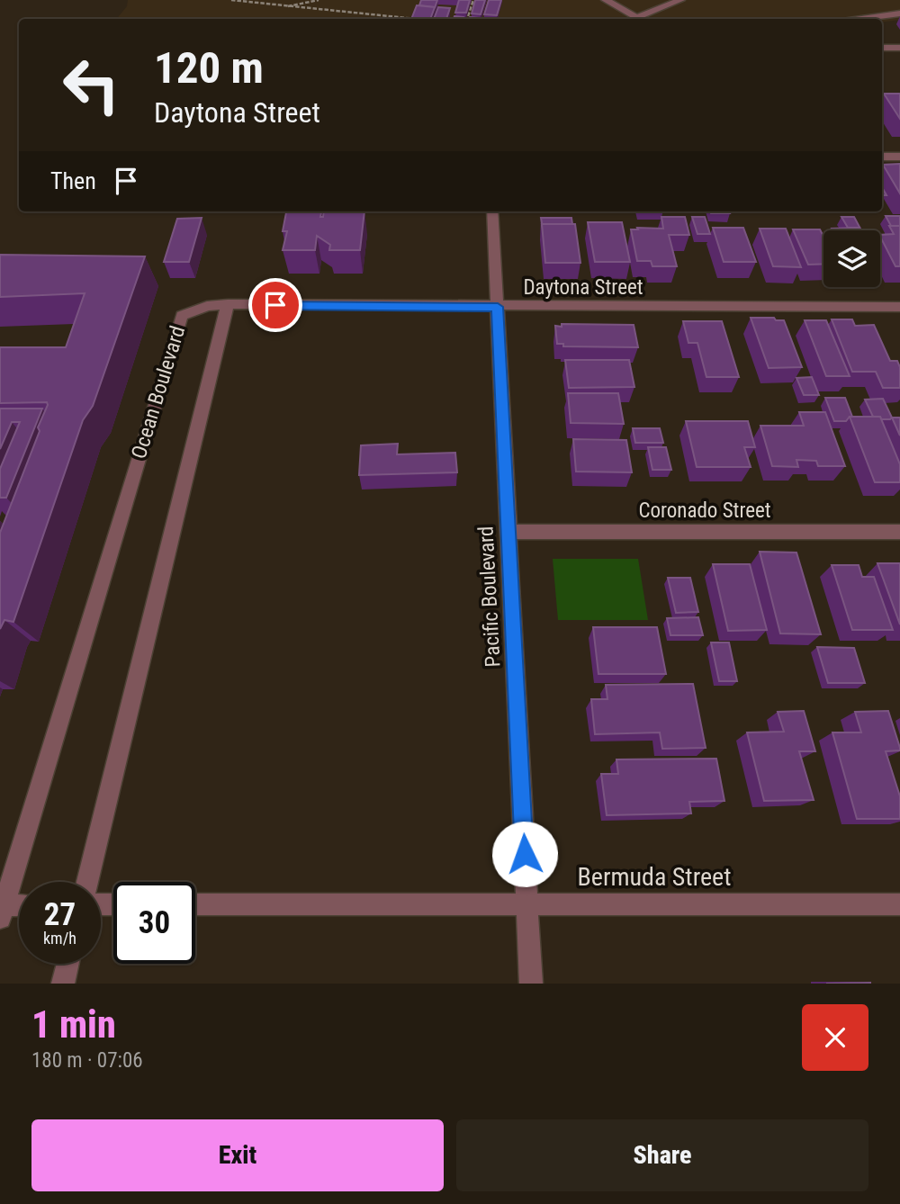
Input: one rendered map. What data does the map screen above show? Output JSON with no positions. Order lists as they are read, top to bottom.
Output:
{
  "streets": {
    "street": [
      "Daytona Street",
      "Ocean Boulevard",
      "Coronado Street",
      "Pacific Boulevard",
      "Bermuda Street"
    ]
  },
  "crossings": [
    ["Daytona Street", "Ocean Boulevard"],
    ["Daytona Street", "Pacific Boulevard"],
    ["Coronado Street", "Pacific Boulevard"],
    ["Pacific Boulevard", "Bermuda Street"]
  ],
  "page": {
    "turn": ["120 m", "Daytona Street"],
    "then": "Then",
    "speed": "27 km/h",
    "limit": "30",
    "heading": ["1 min", "180 m · 07:06"],
    "buttons": ["Exit", "Share"]
  }
}
